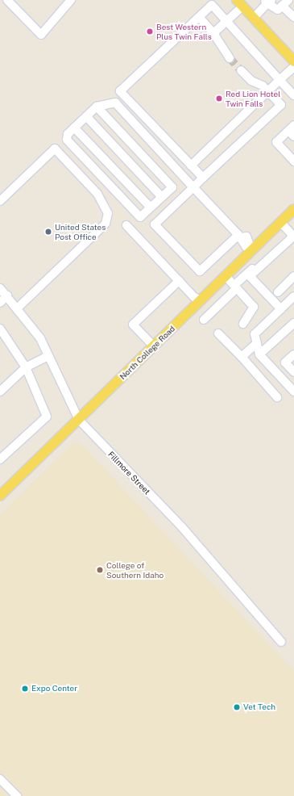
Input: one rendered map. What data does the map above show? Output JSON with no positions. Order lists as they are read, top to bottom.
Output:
{
  "streets": {
    "main road": ["North College Road"],
    "street": ["Fillmore Street"]
  },
  "crossings": [
    ["North College Road", "Fillmore Street"]
  ],
  "places": [
    "Best Western Plus Twin Falls",
    "Red Lion Hotel Twin Falls",
    "United States Post Office",
    "College of Southern Idaho",
    "Expo Center",
    "Vet Tech"
  ]
}
